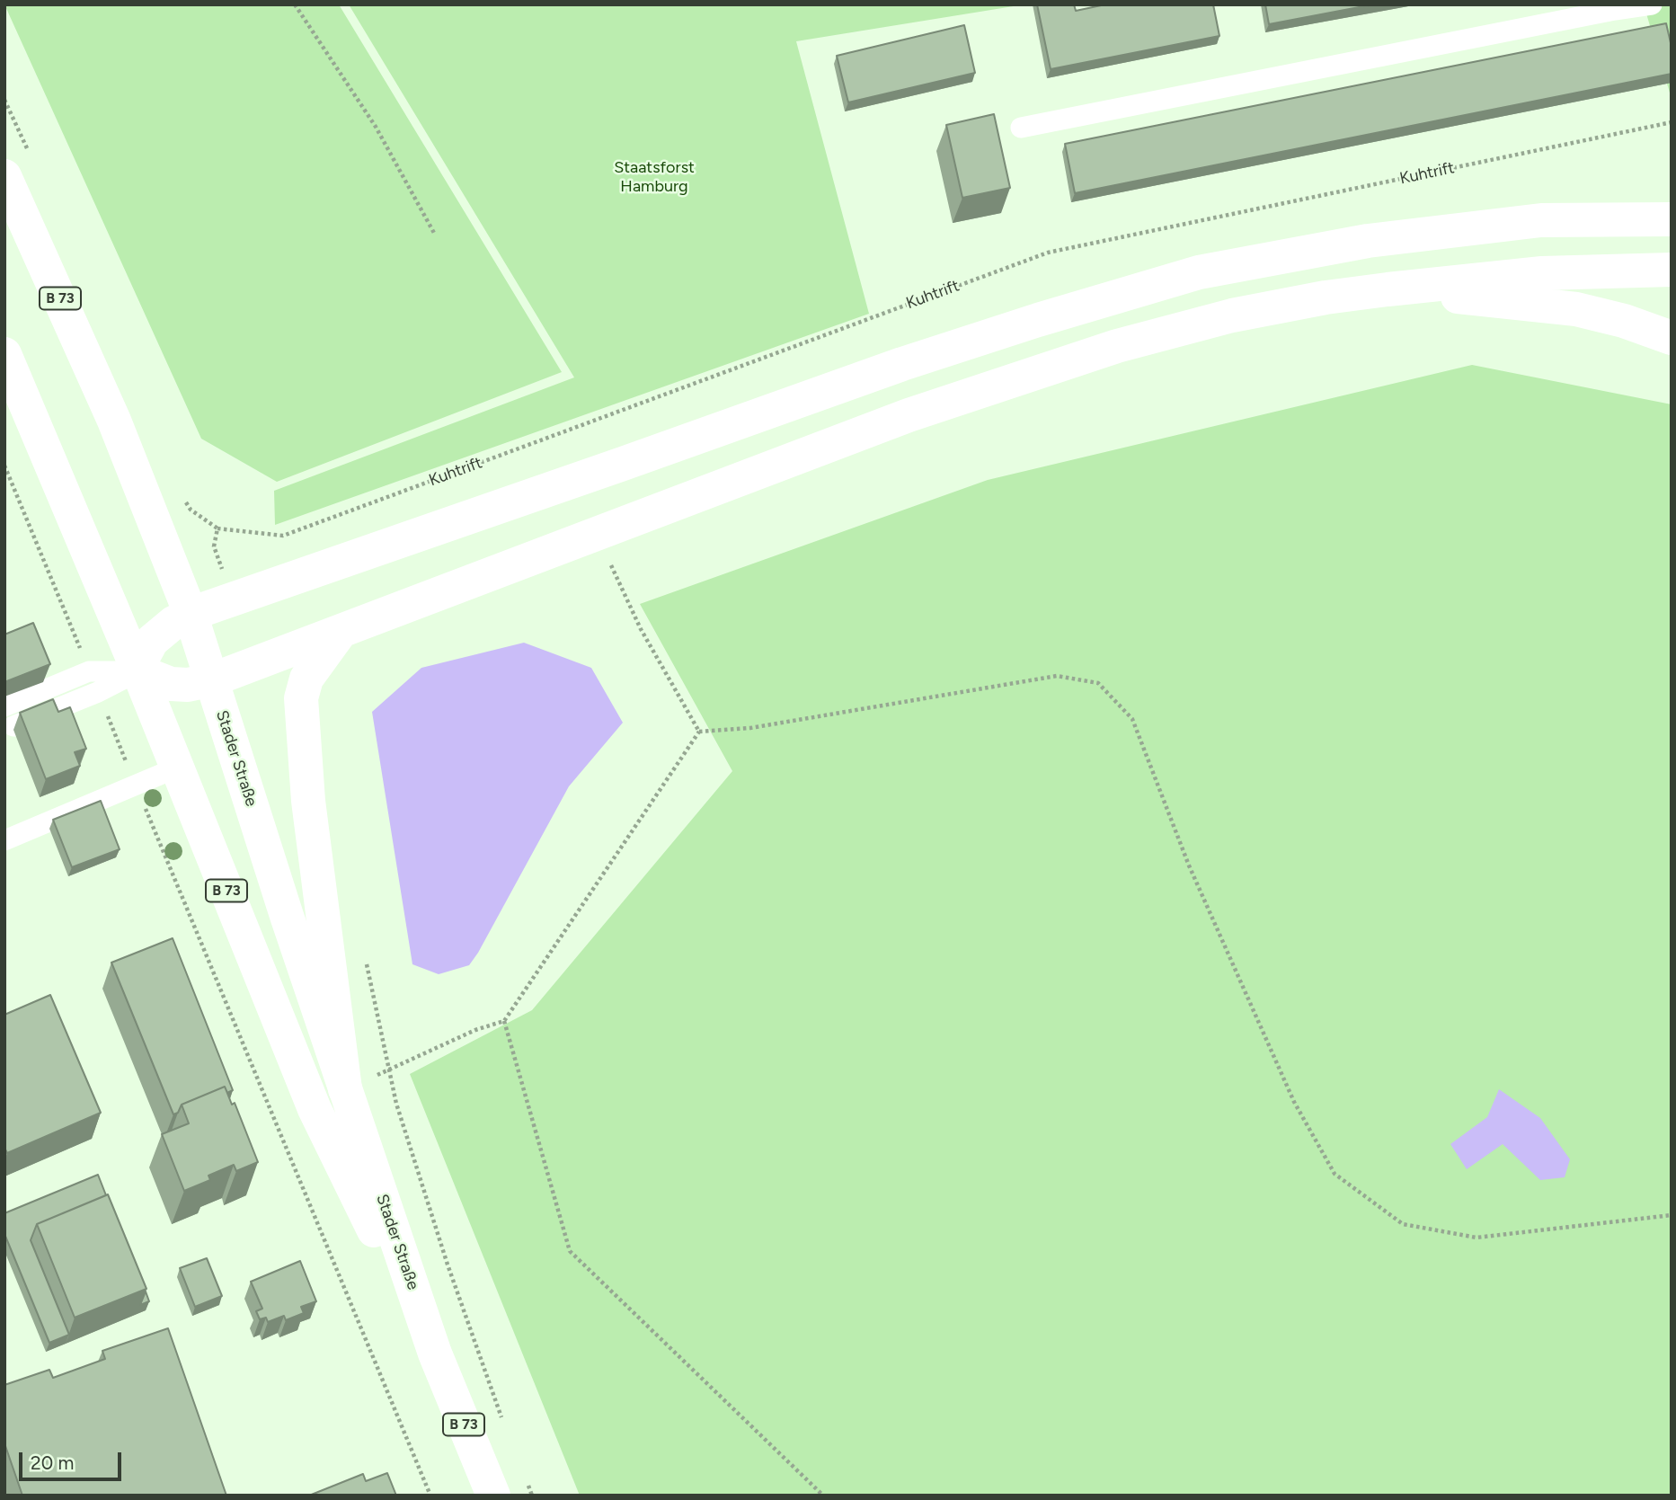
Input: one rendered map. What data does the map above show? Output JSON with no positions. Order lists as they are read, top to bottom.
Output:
{
  "streets": {
    "main road": ["B 73", "Stader Straße"],
    "path": ["Kuhtrift"]
  },
  "parks": ["Staatsforst Hamburg"],
  "scale_bar": "20 m"
}
